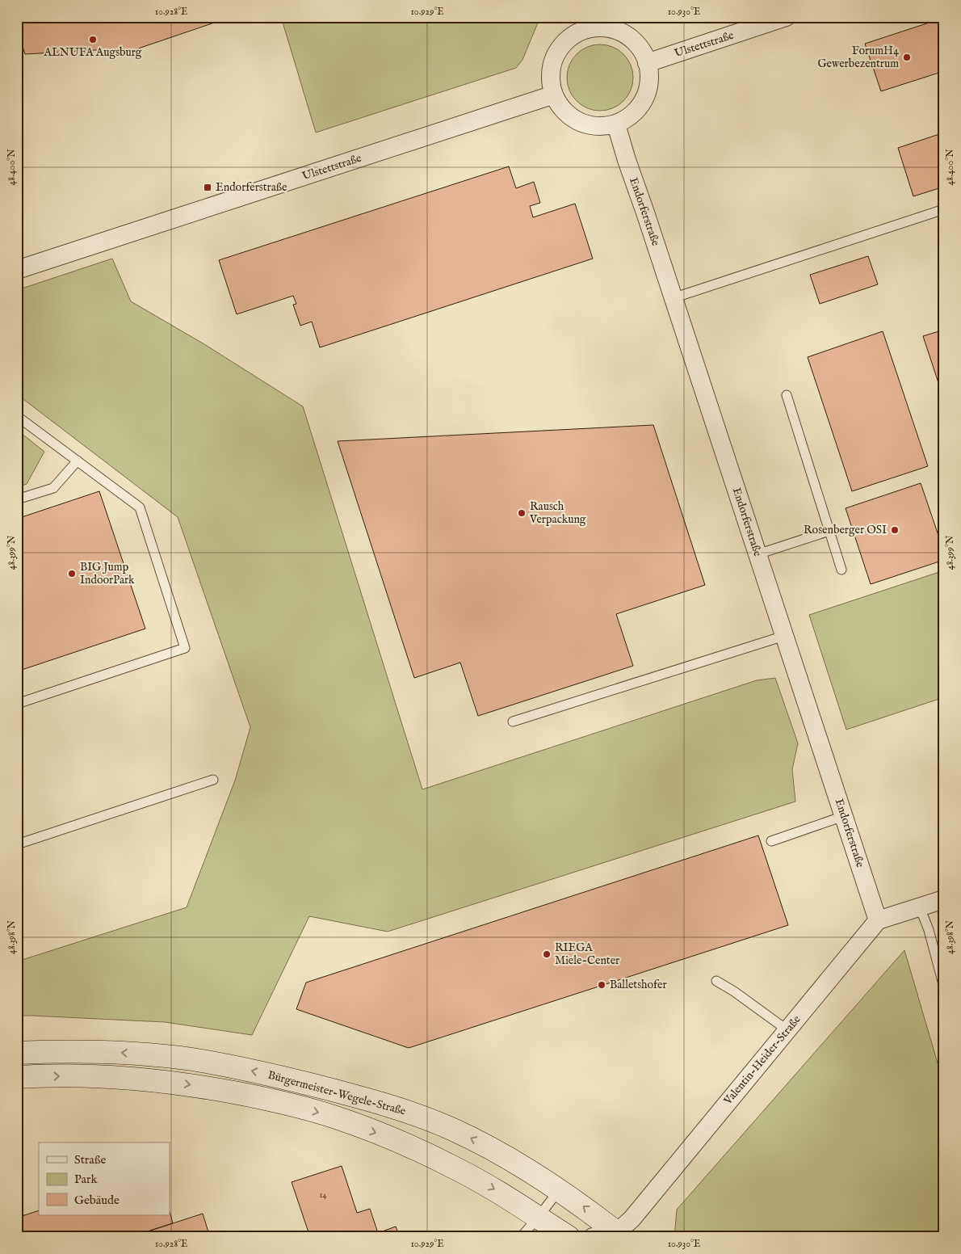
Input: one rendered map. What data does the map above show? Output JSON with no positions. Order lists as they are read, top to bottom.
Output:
{
  "streets": {
    "main road": ["Bürgermeister-Wegele-Straße"],
    "street": ["Ulstettstraße", "Endorferstraße", "Valentin-Heider-Straße"]
  },
  "crossings": [
    ["Ulstettstraße", "Endorferstraße"],
    ["Endorferstraße", "Valentin-Heider-Straße"],
    ["Valentin-Heider-Straße", "Bürgermeister-Wegele-Straße"]
  ],
  "places": {
    "other": [
      "ALNUFA Augsburg",
      "ForumH4 Gewerbezentrum",
      "Rausch Verpackung",
      "Rosenberger OSI",
      "BIG Jump IndoorPark",
      "RIEGA Miele-Center",
      "Balletshofer"
    ],
    "transit": ["Endorferstraße"]
  },
  "house_numbers": ["14"],
  "legend": ["Straße", "Park", "Gebäude"],
  "coordinates": [
    "10.928°E",
    "10.929°E",
    "10.930°E",
    "48.400°N",
    "48.399°N",
    "48.398°N"
  ]
}
